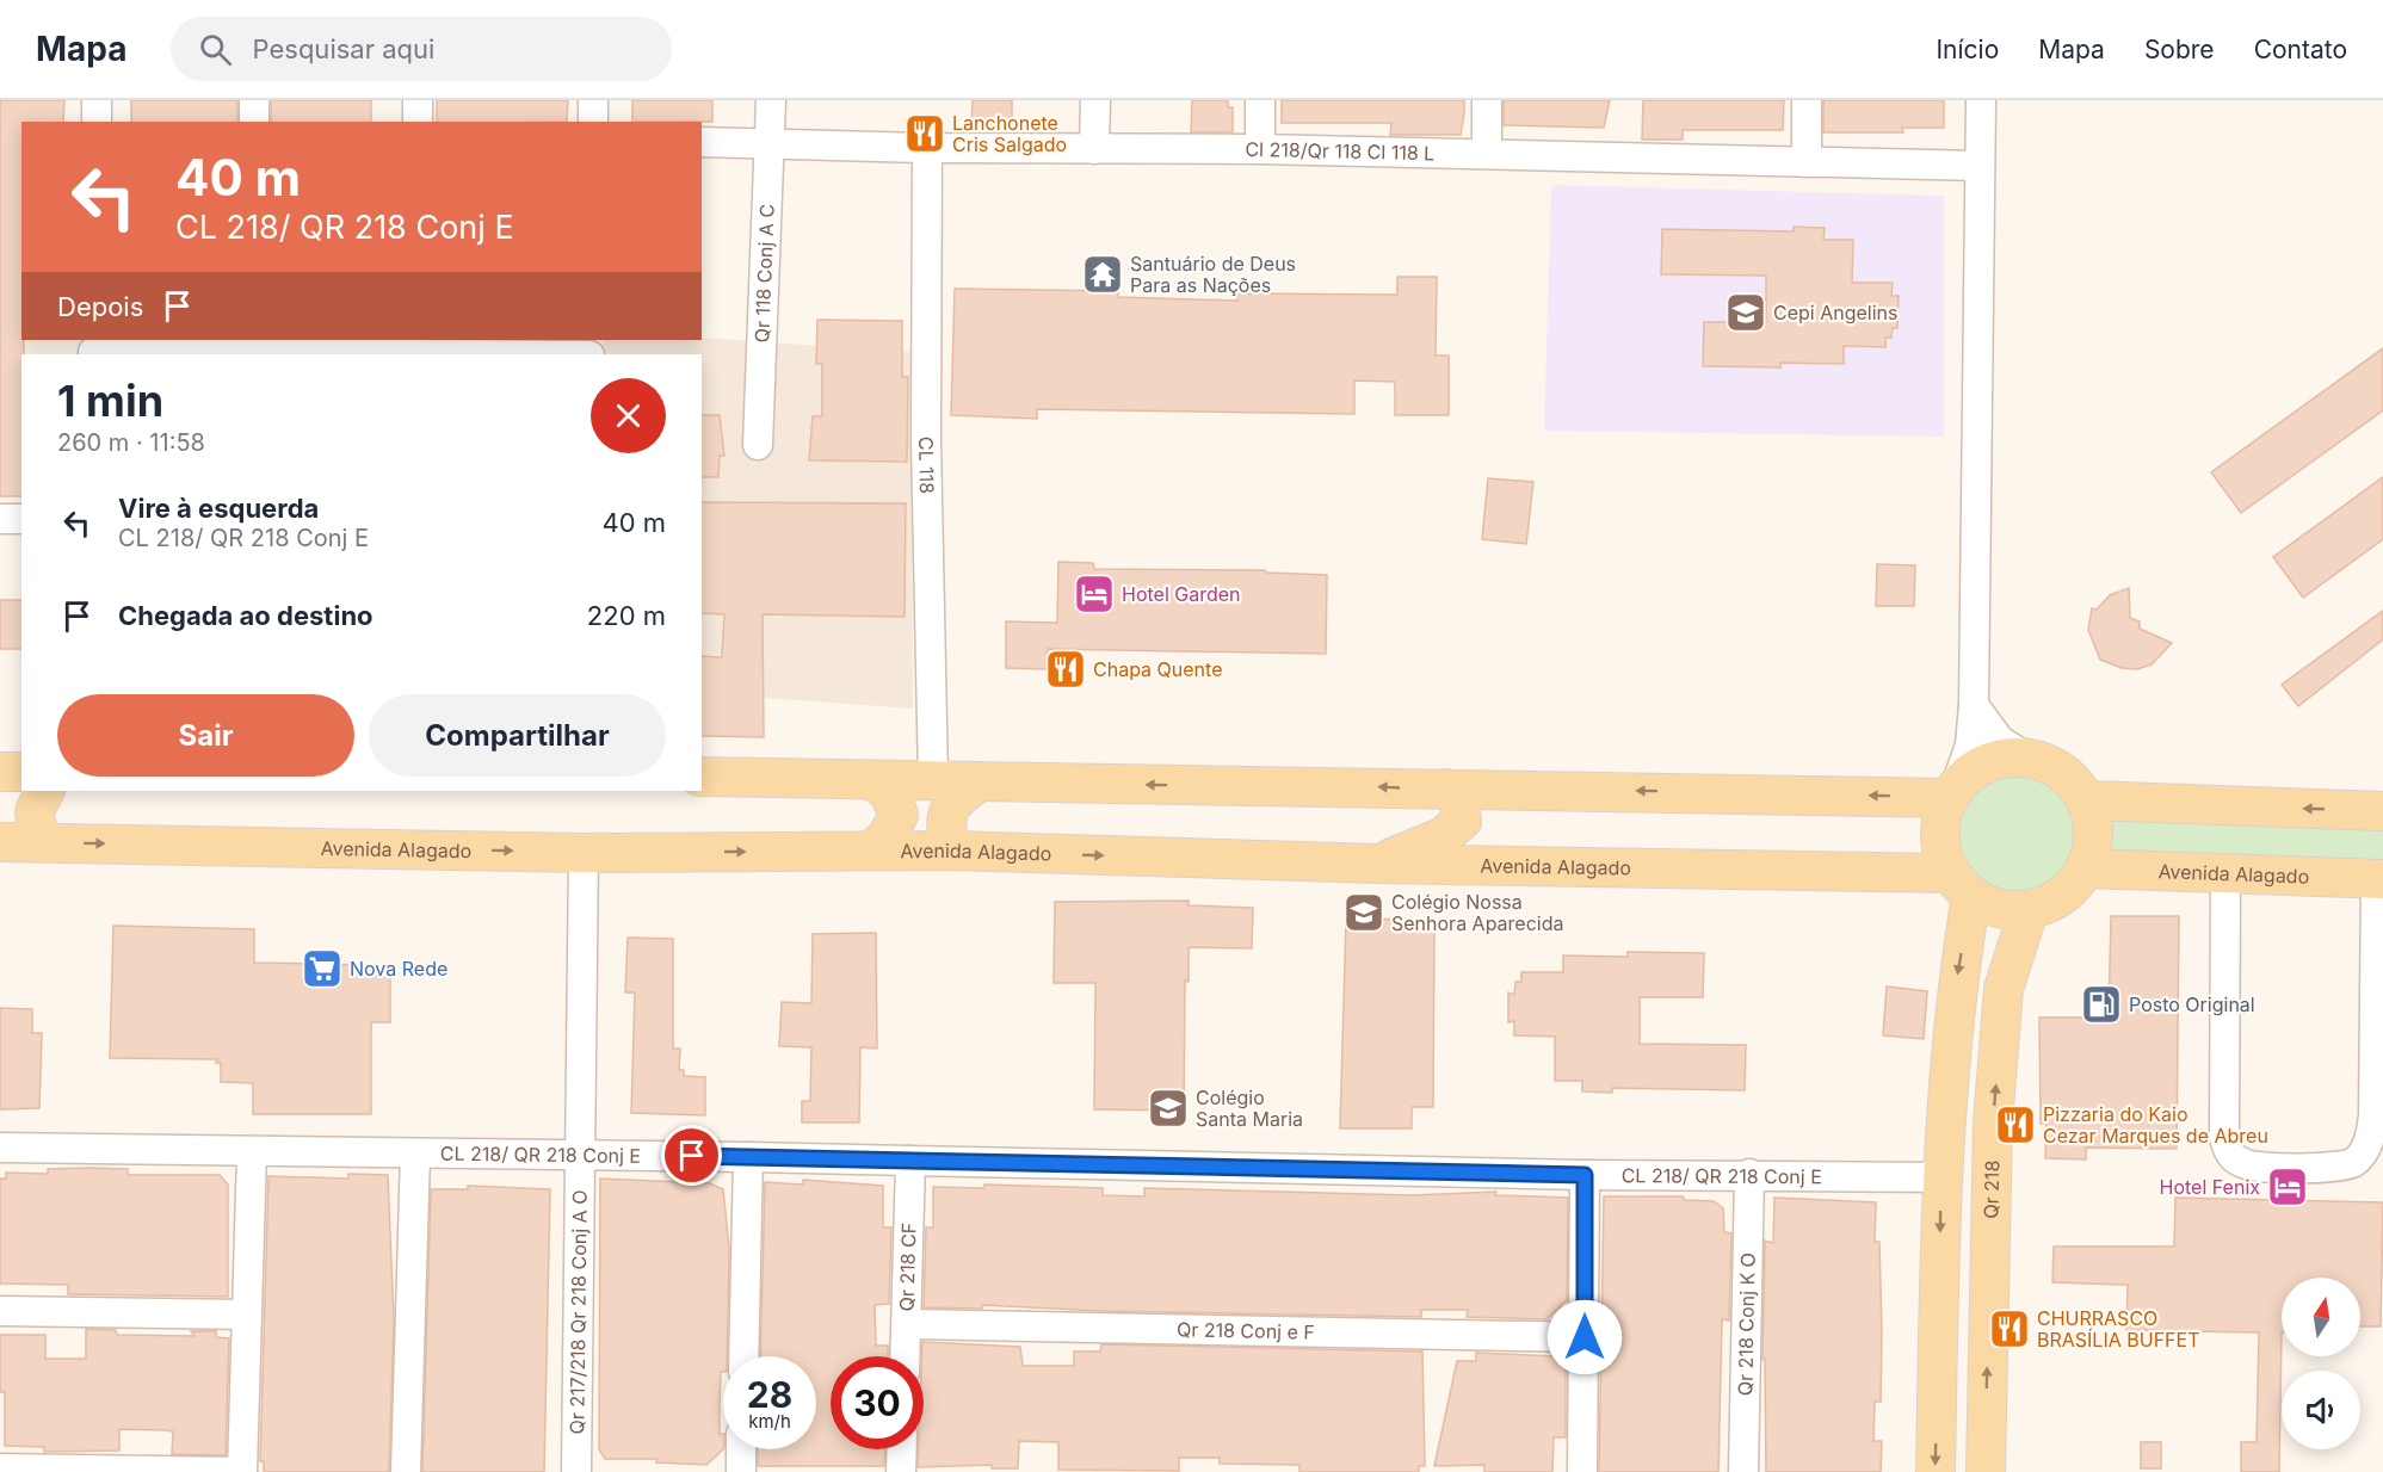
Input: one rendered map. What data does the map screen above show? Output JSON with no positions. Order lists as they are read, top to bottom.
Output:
{
  "streets": {
    "main road": ["Avenida Alagado", "Qr 218"],
    "street": [
      "Cl 218/Qr 118 Cl 118 L",
      "Qr 118 Conj A C",
      "CL 118",
      "CL 218/ QR 218 Conj E",
      "Qr 218 CF",
      "Qr 217/218 Qr 218 Conj A O",
      "Qr 218 Conj K O",
      "Qr 218 Conj e F"
    ]
  },
  "crossings": [
    ["Cl 218/Qr 118 Cl 118 L", "Qr 118 Conj A C"],
    ["Cl 218/Qr 118 Cl 118 L", "CL 118"],
    ["Avenida Alagado", "Qr 218"],
    ["Avenida Alagado", "Qr 217/218 Qr 218 Conj A O"],
    ["CL 218/ QR 218 Conj E", "Qr 218 CF"],
    ["CL 218/ QR 218 Conj E", "Qr 217/218 Qr 218 Conj A O"],
    ["CL 218/ QR 218 Conj E", "Qr 218 Conj K O"],
    ["Qr 218 CF", "Qr 218 Conj e F"]
  ],
  "places": {
    "restaurant": [
      "Lanchonete Cris Salgado",
      "Chapa Quente",
      "Pizzaria do Kaio Cezar Marques de Abreu",
      "CHURRASCO BRASÍLIA BUFFET"
    ],
    "temple": ["Santuário de Deus Para as Nações"],
    "school or university": ["Cepi Angelins", "Colégio Nossa Senhora Aparecida", "Colégio Santa Maria"],
    "hotel": ["Hotel Garden", "Hotel Fenix"],
    "supermarket": ["Nova Rede"],
    "fuel station": ["Posto Original"]
  },
  "north": "top",
  "page": {
    "header": "Mapa",
    "search": "Pesquisar aqui",
    "nav": [
      "Início",
      "Mapa",
      "Sobre",
      "Contato"
    ],
    "turn": ["40 m", "CL 218/ QR 218 Conj E"],
    "then": "Depois",
    "heading": ["1 min", "260 m · 11:58"],
    "list": [
      {
        "name": "Vire à esquerda",
        "note": "CL 218/ QR 218 Conj E",
        "value": "40 m"
      },
      {
        "name": "Chegada ao destino",
        "value": "220 m"
      }
    ],
    "buttons": ["Sair", "Compartilhar"],
    "speed": "28 km/h",
    "limit": "30"
  }
}
